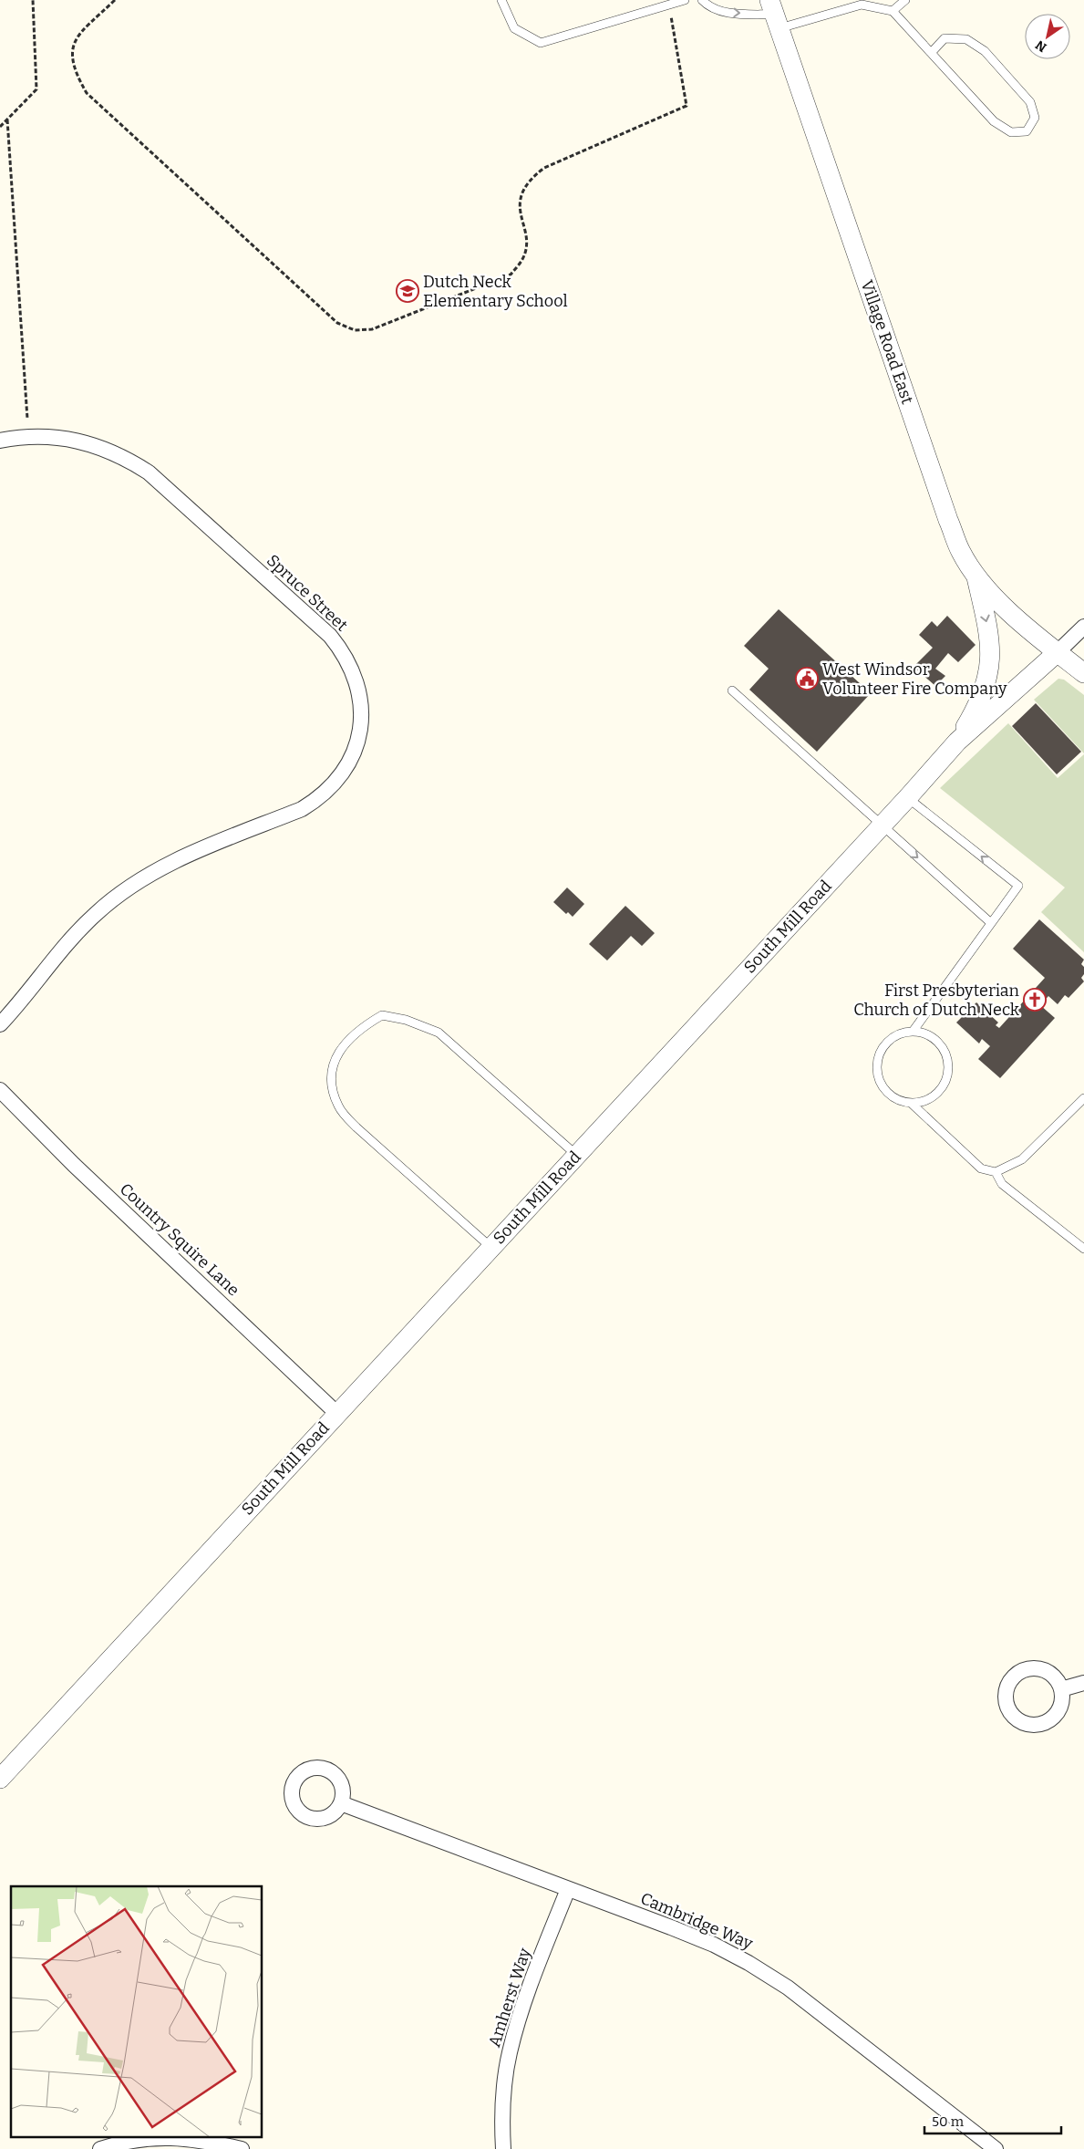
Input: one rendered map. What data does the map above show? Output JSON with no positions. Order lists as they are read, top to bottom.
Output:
{
  "streets": {
    "street": [
      "Village Road East",
      "Spruce Street",
      "South Mill Road",
      "Country Squire Lane",
      "Cambridge Way",
      "Amherst Way"
    ]
  },
  "crossings": [
    ["Village Road East", "South Mill Road"],
    ["South Mill Road", "Country Squire Lane"],
    ["Cambridge Way", "Amherst Way"]
  ],
  "places": {
    "school or university": ["Dutch Neck Elementary School"],
    "public building": ["West Windsor Volunteer Fire Company"],
    "church": ["First Presbyterian Church of Dutch Neck"]
  },
  "scale_bar": "50 m",
  "north": "bottom left"
}
